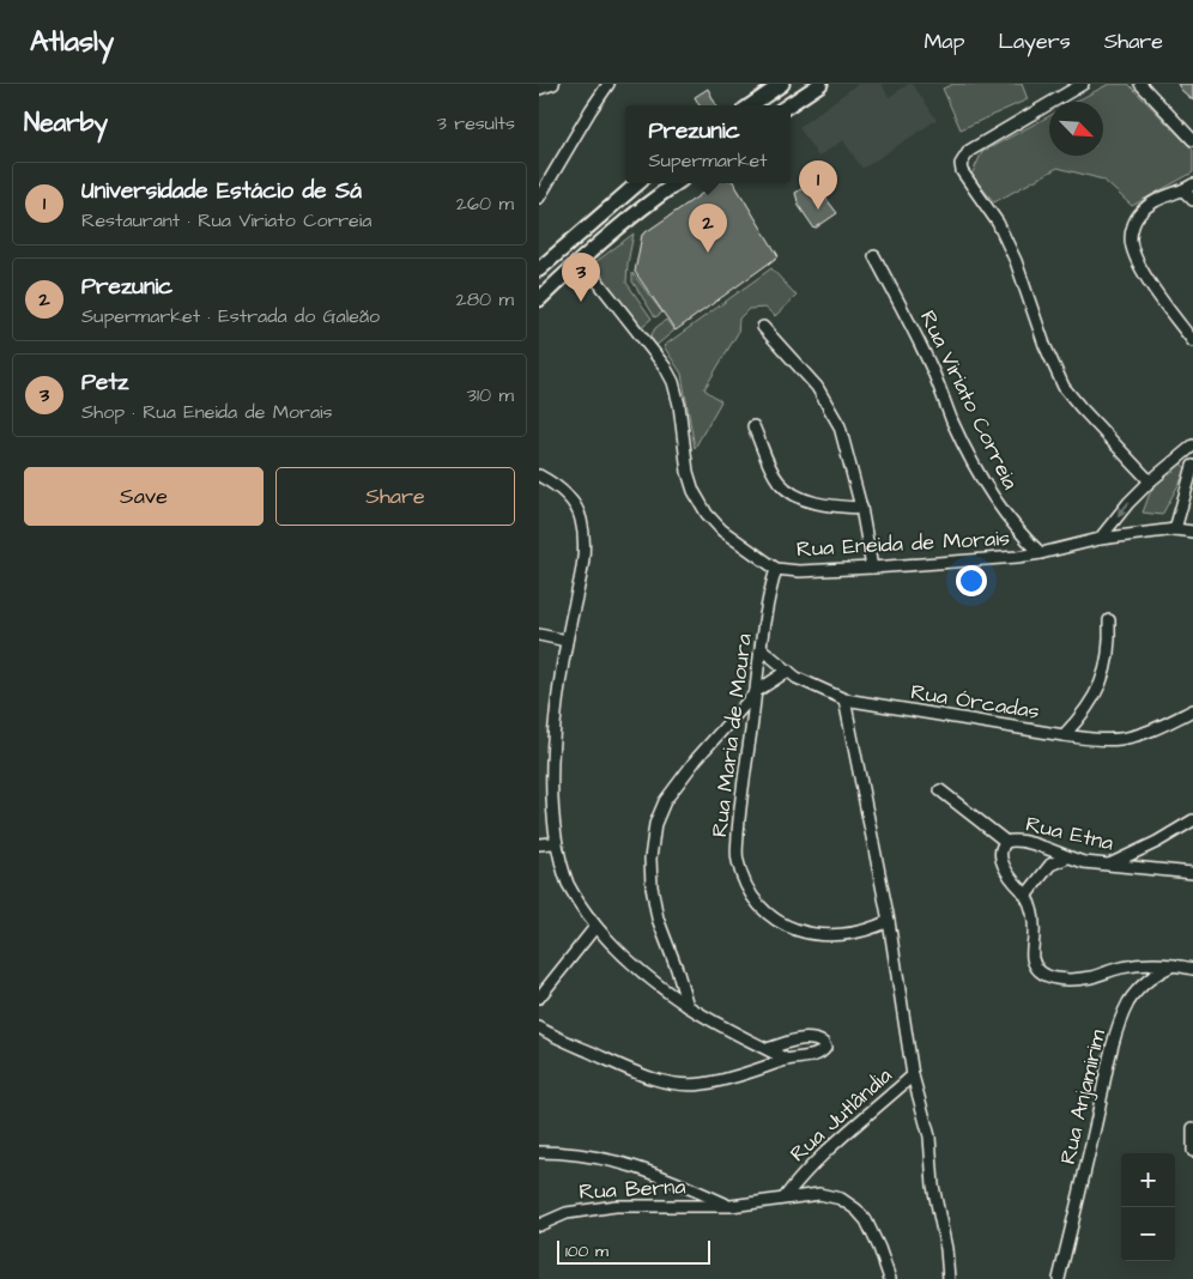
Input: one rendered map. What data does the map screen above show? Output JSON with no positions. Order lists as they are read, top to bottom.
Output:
{
  "streets": {
    "street": [
      "Rua Viriato Correia",
      "Rua Eneida de Morais",
      "Rua Órcadas",
      "Rua Maria de Moura",
      "Rua Etna",
      "Rua Anjamirim",
      "Rua Jutlândia",
      "Rua Berna"
    ]
  },
  "crossings": [
    ["Rua Viriato Correia", "Rua Eneida de Morais"],
    ["Rua Eneida de Morais", "Rua Maria de Moura"],
    ["Rua Órcadas", "Rua Maria de Moura"],
    ["Rua Órcadas", "Rua Jutlândia"],
    ["Rua Maria de Moura", "Rua Jutlândia"],
    ["Rua Etna", "Rua Anjamirim"]
  ],
  "scale_bar": "100 m",
  "north": "bottom right",
  "page": {
    "header": "Atlasly",
    "nav": ["Map", "Layers", "Share"],
    "heading": ["Nearby", "3 results"],
    "popup": ["Prezunic", "Supermarket"],
    "pins": ["1", "2", "3"],
    "list": [
      {
        "mark": "1",
        "name": "Universidade Estácio de Sá",
        "note": "Restaurant · Rua Viriato Correia",
        "value": "260 m"
      },
      {
        "mark": "2",
        "name": "Prezunic",
        "note": "Supermarket · Estrada do Galeão",
        "value": "280 m"
      },
      {
        "mark": "3",
        "name": "Petz",
        "note": "Shop · Rua Eneida de Morais",
        "value": "310 m"
      }
    ],
    "buttons": ["Save", "Share"],
    "map_buttons": ["+", "−"],
    "scale": "100 m"
  }
}
